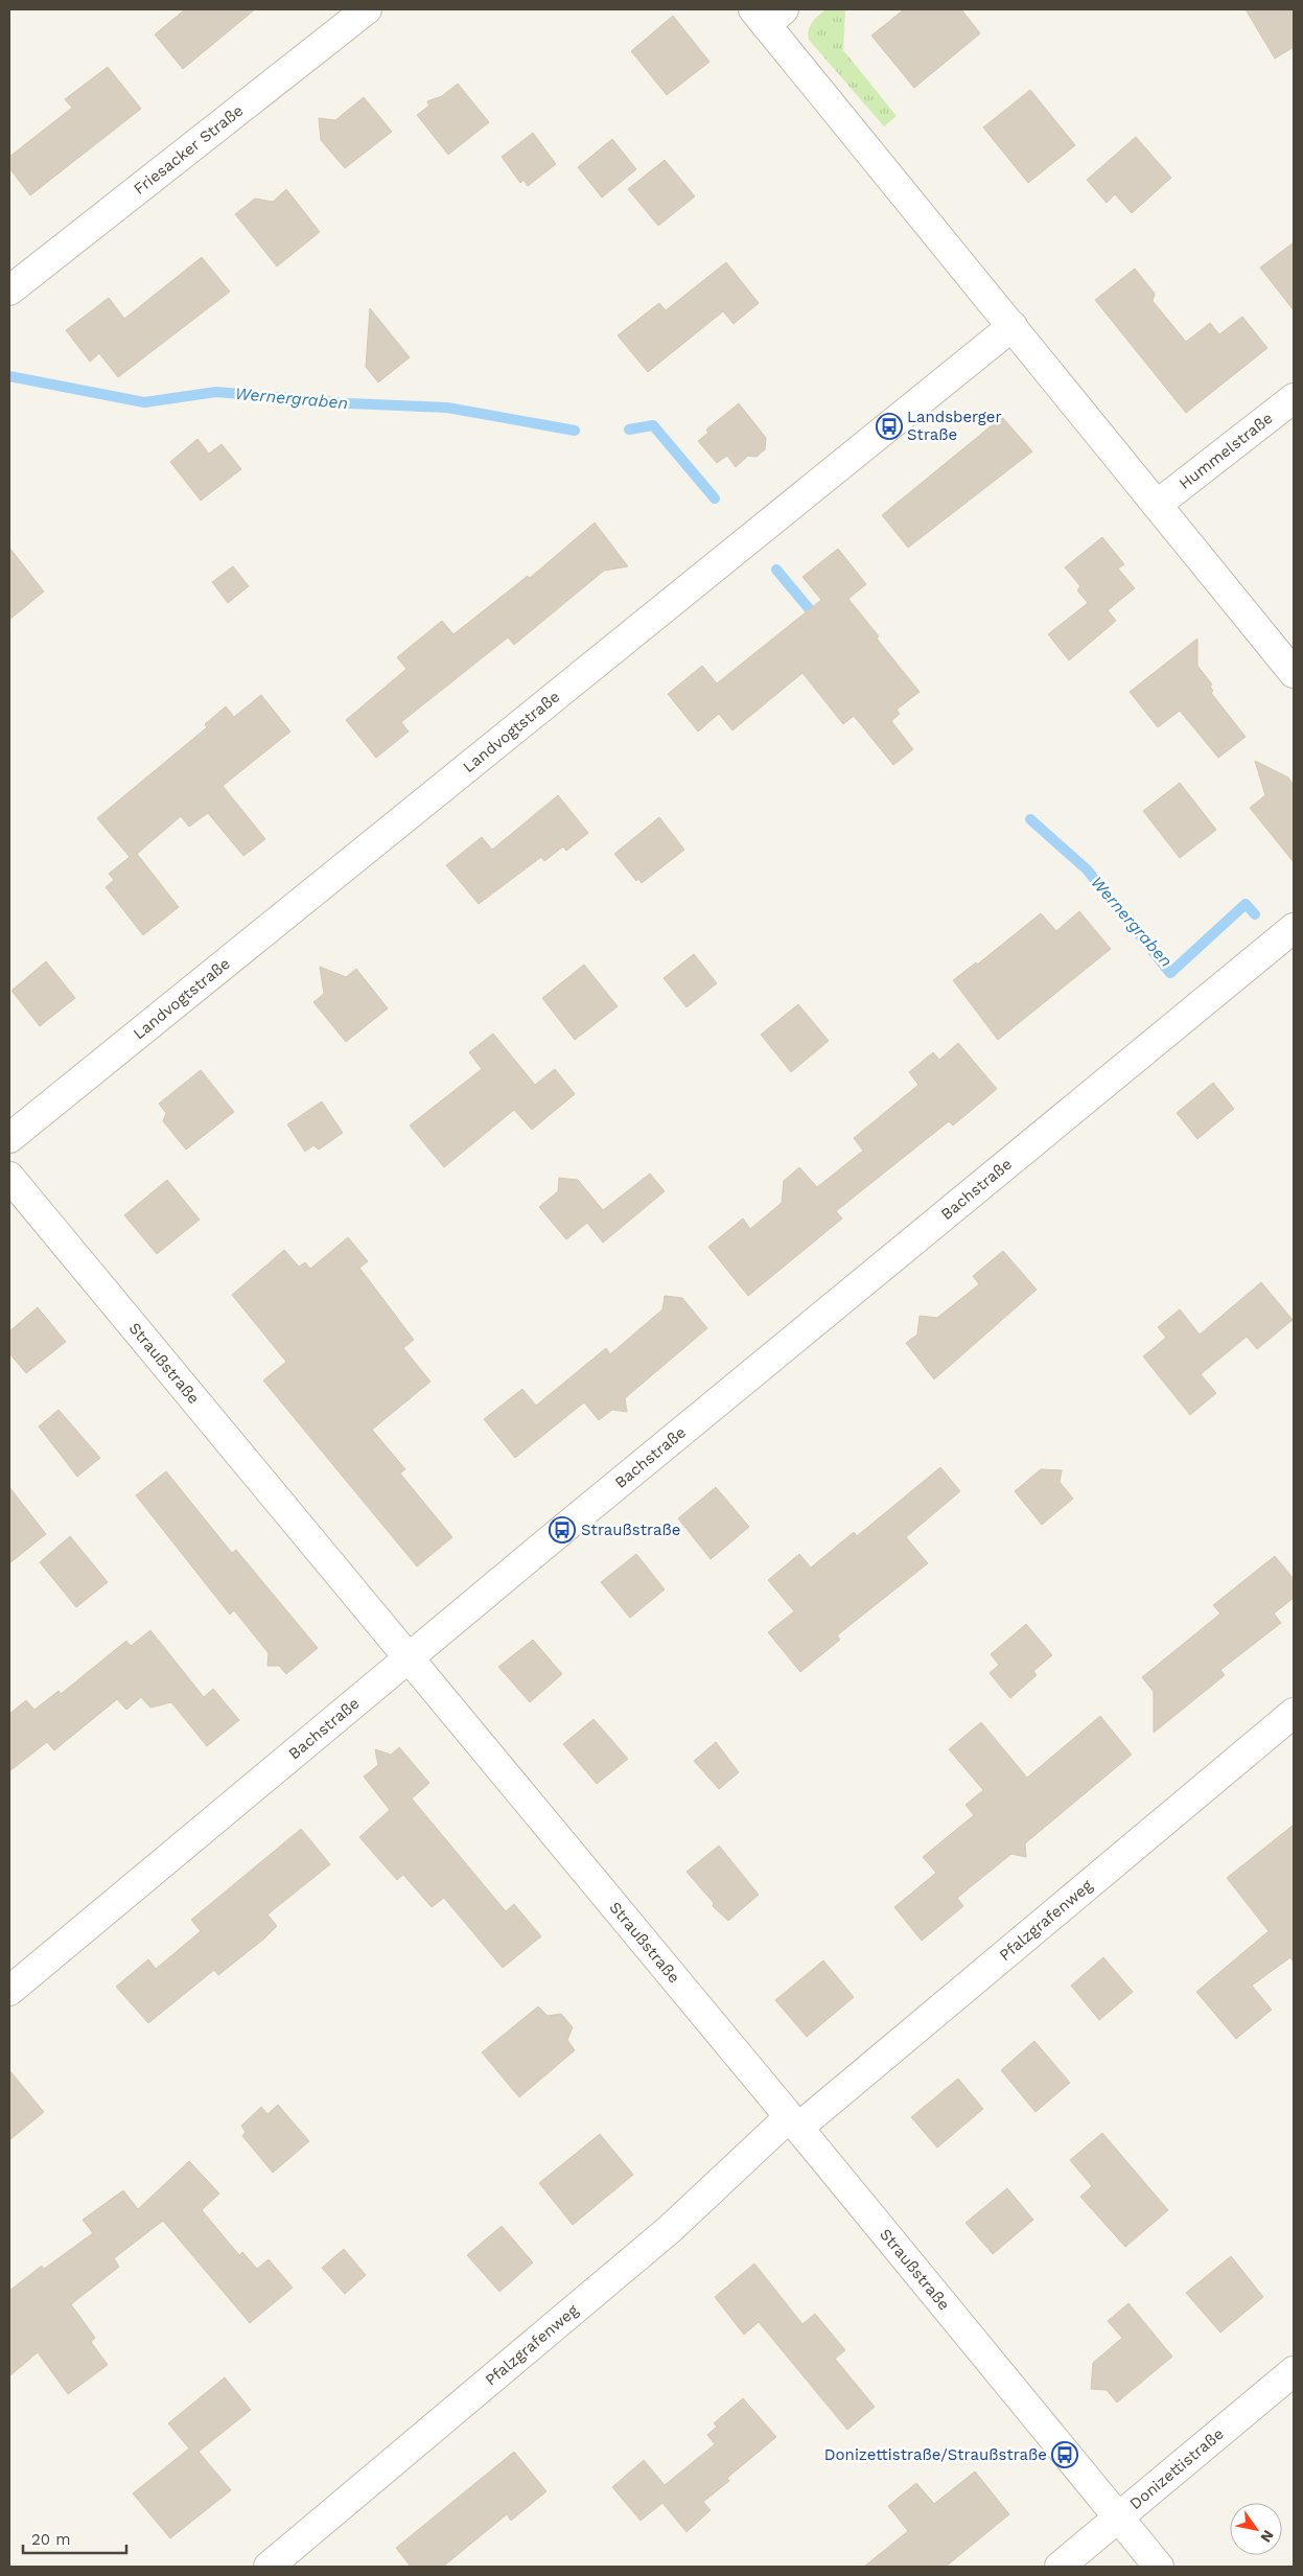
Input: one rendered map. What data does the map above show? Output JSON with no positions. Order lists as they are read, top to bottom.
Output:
{
  "streets": {
    "street": [
      "Friesacker Straße",
      "Hummelstraße",
      "Landvogtstraße",
      "Bachstraße",
      "Straußstraße",
      "Pfalzgrafenweg",
      "Donizettistraße"
    ]
  },
  "crossings": [
    ["Bachstraße", "Straußstraße"],
    ["Straußstraße", "Pfalzgrafenweg"],
    ["Straußstraße", "Donizettistraße"]
  ],
  "water": ["Wernergraben"],
  "places": {
    "bus stop": ["Landsberger Straße", "Straußstraße", "Donizettistraße/Straußstraße"]
  },
  "scale_bar": "20 m",
  "north": "bottom right"
}
